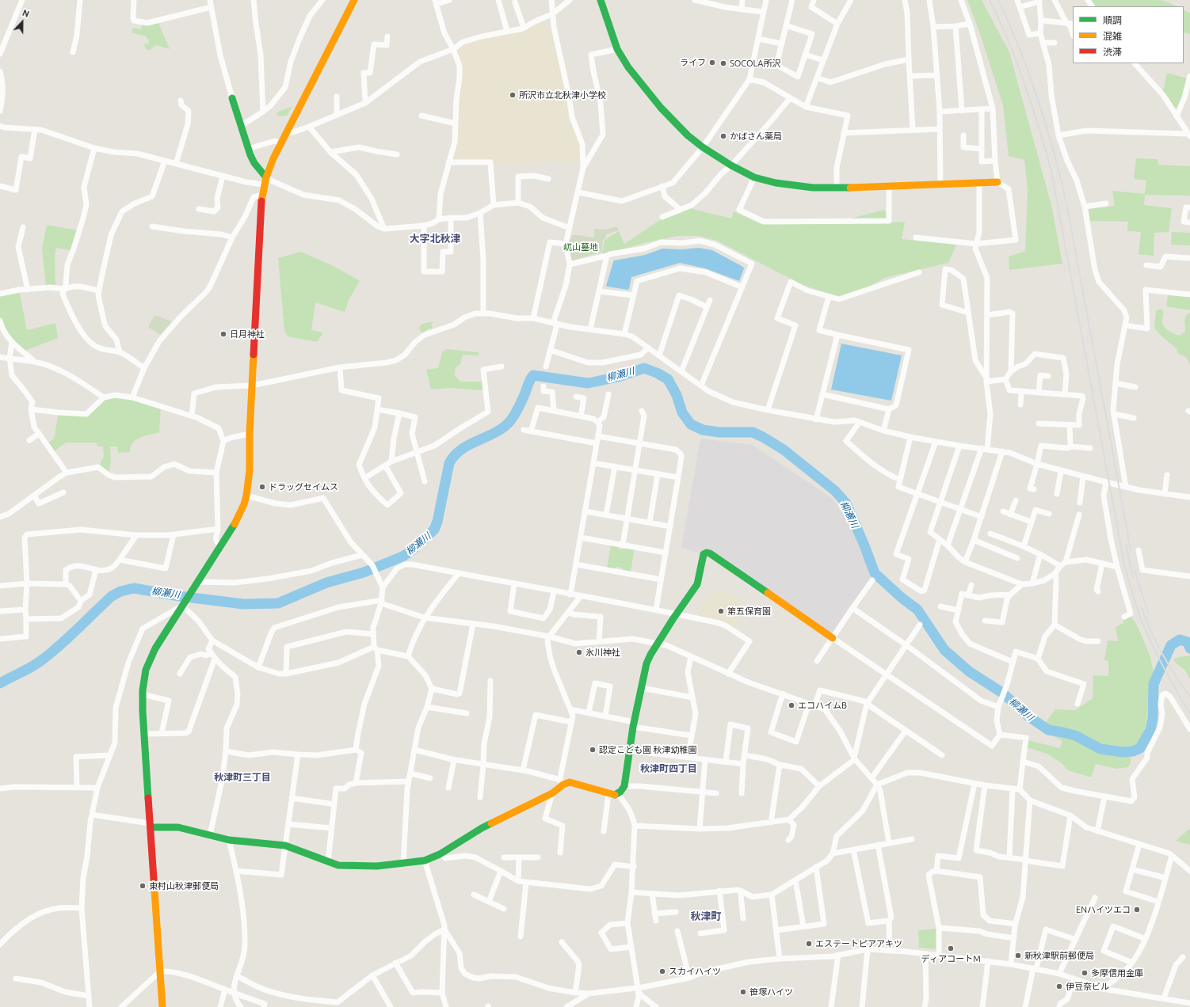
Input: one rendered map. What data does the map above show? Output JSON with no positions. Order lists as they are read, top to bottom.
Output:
{
  "districts": [
    "大字北秋津",
    "秋津町四丁目",
    "秋津町三丁目",
    "秋津町"
  ],
  "water": ["柳瀬川"],
  "parks": ["屼山墓地"],
  "places": [
    "ライフ",
    "SOCOLA所沢",
    "所沢市立北秋津小学校",
    "かばさん薬局",
    "日月神社",
    "ドラッグセイムス",
    "第五保育園",
    "氷川神社",
    "エコハイムB",
    "認定こども園 秋津幼稚園",
    "東村山秋津郵便局",
    "ENハイツエコ",
    "エステートピアアキツ",
    "ディアコートM",
    "新秋津駅前郵便局",
    "スカイハイツ",
    "多摩信用金庫",
    "伊豆奈ビル",
    "笹塚ハイツ"
  ],
  "legend": ["順調", "混雑", "渋滞"],
  "north": "top"
}
